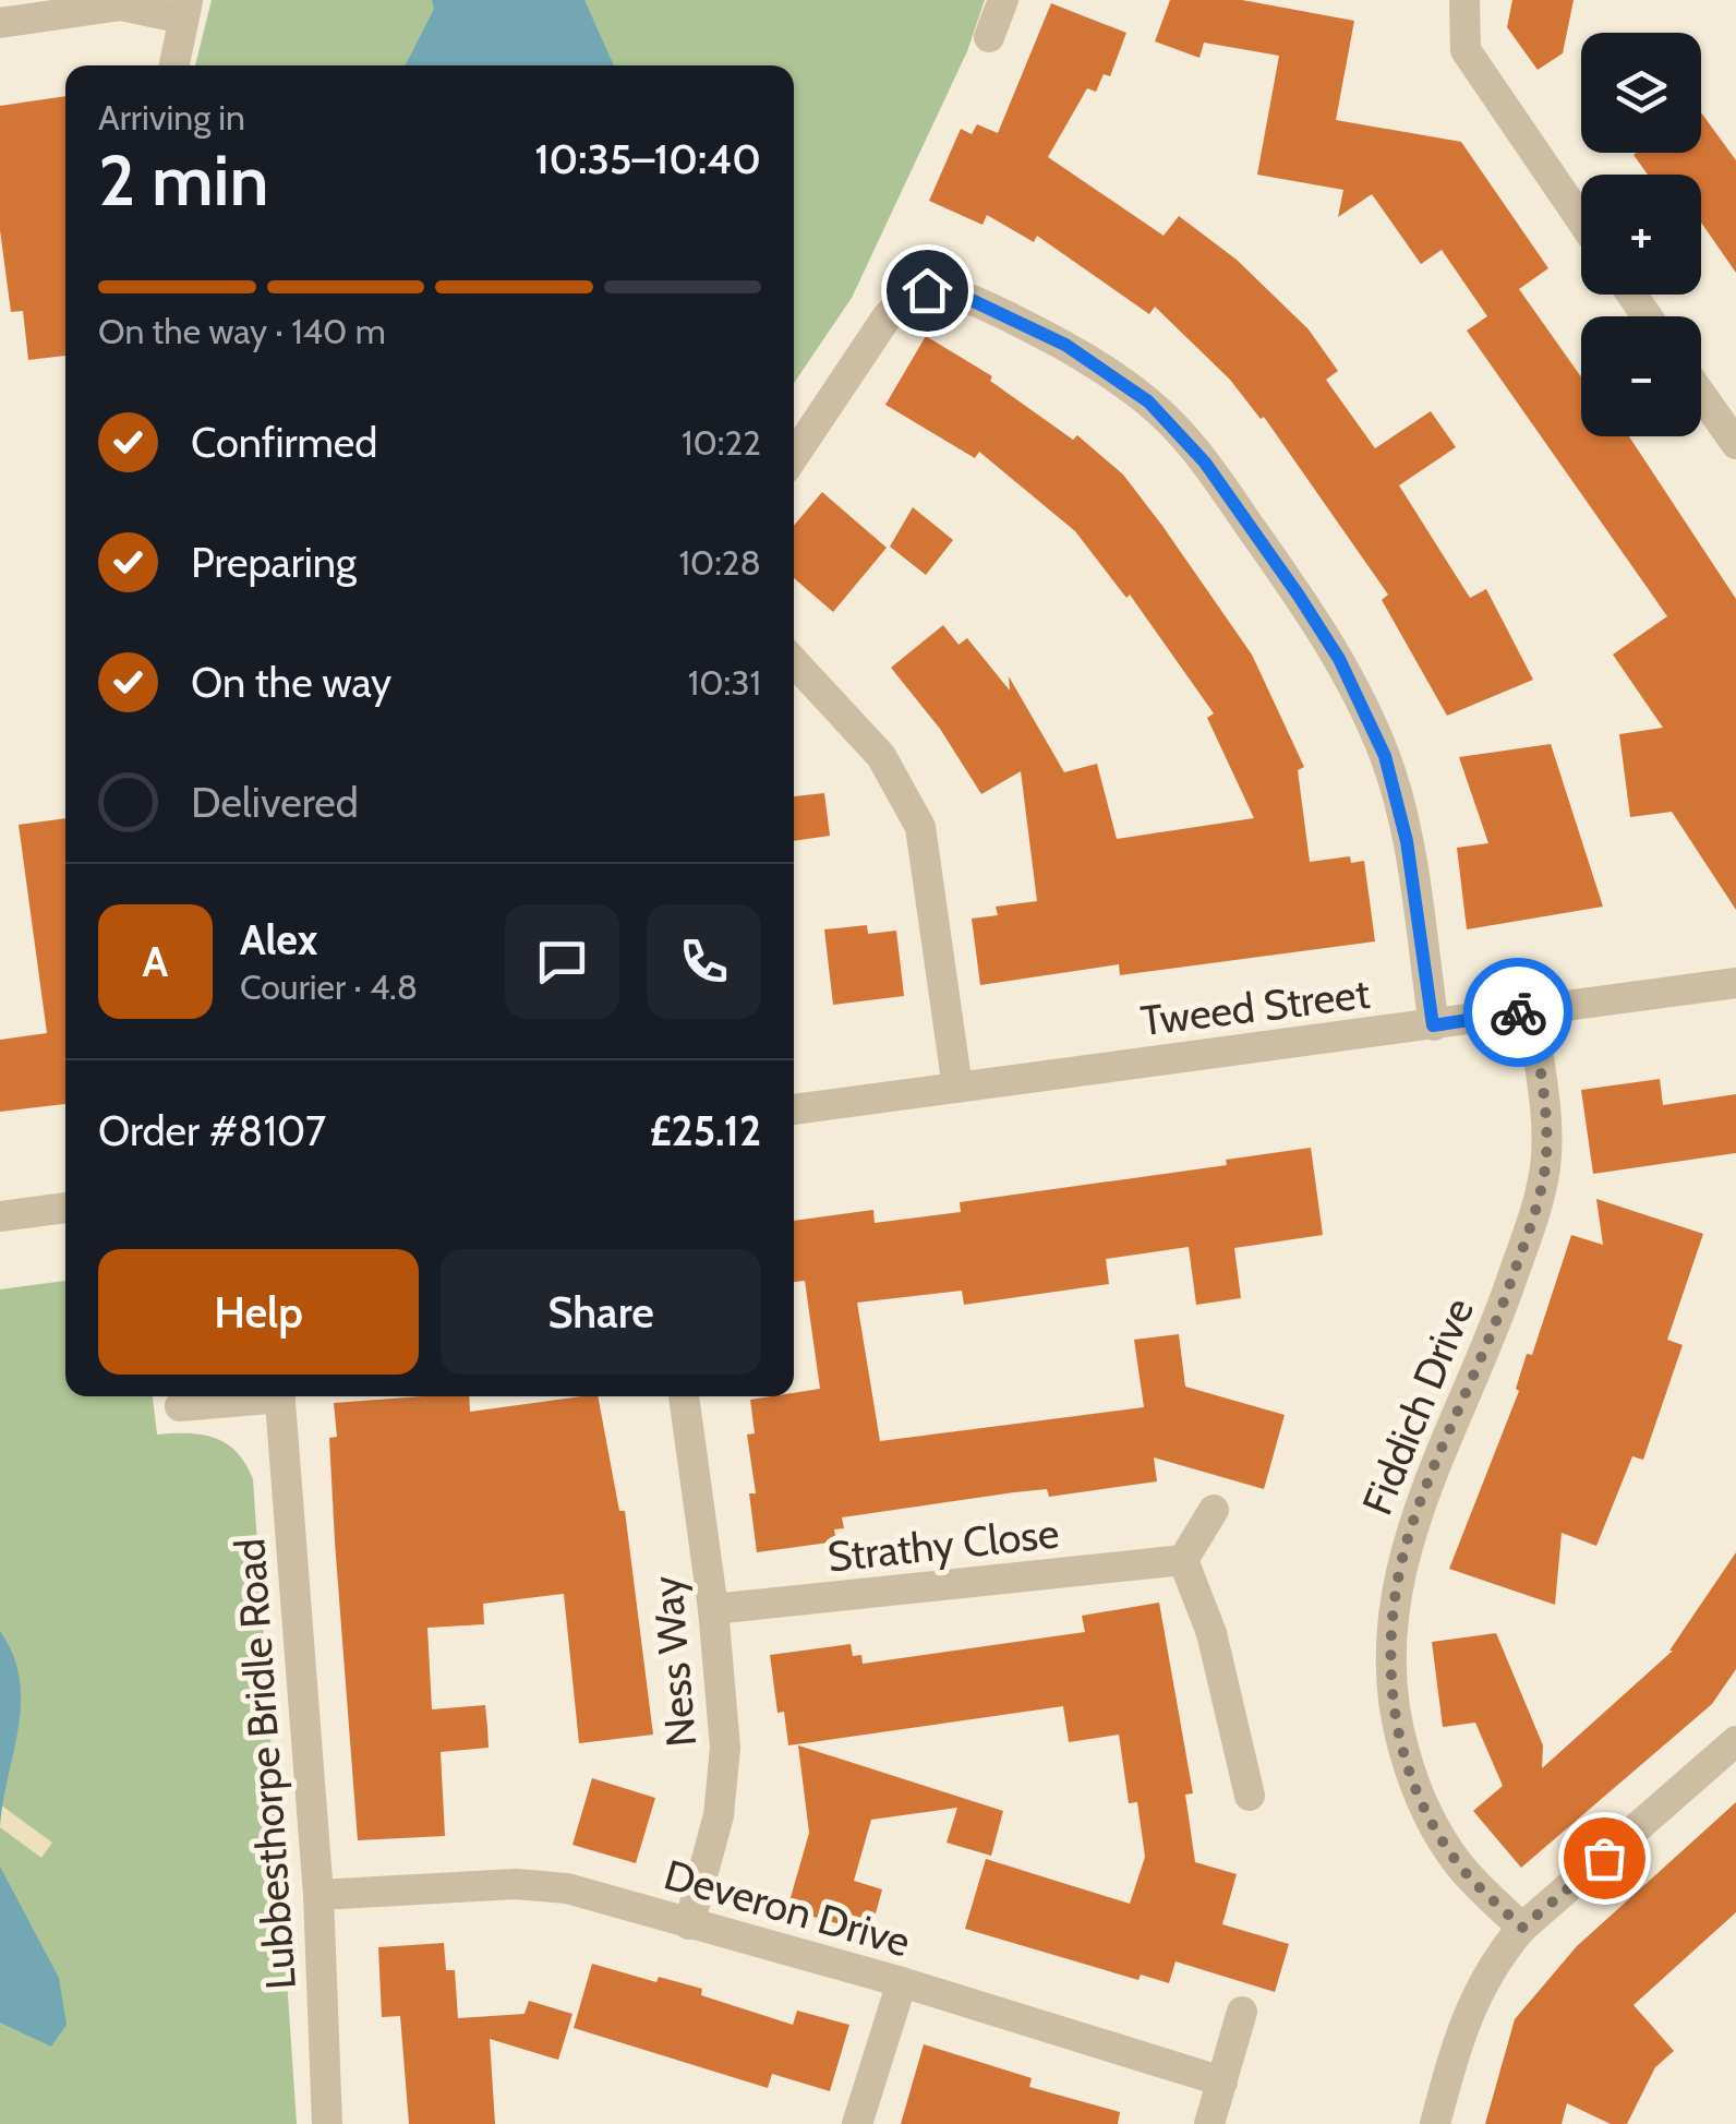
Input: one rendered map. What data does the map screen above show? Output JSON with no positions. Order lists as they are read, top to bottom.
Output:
{
  "streets": {
    "street": [
      "Tweed Street",
      "Fiddich Drive",
      "Strathy Close",
      "Ness Way",
      "Lubbesthorpe Bridle Road",
      "Deveron Drive"
    ]
  },
  "crossings": [
    ["Tweed Street", "Fiddich Drive"],
    ["Strathy Close", "Ness Way"],
    ["Ness Way", "Deveron Drive"],
    ["Lubbesthorpe Bridle Road", "Deveron Drive"]
  ],
  "page": {
    "map_buttons": ["+", "−"],
    "heading": ["2 min", "Arriving in", "10:35–10:40"],
    "panel": [
      "Alex",
      "Courier · 4.8",
      "Order #8107",
      "£25.12"
    ],
    "bar": "On the way · 140 m",
    "list": [
      ["Confirmed", "10:22"],
      ["Preparing", "10:28"],
      ["On the way", "10:31"],
      "Delivered"
    ],
    "round": "A",
    "buttons": ["Help", "Share"]
  }
}
